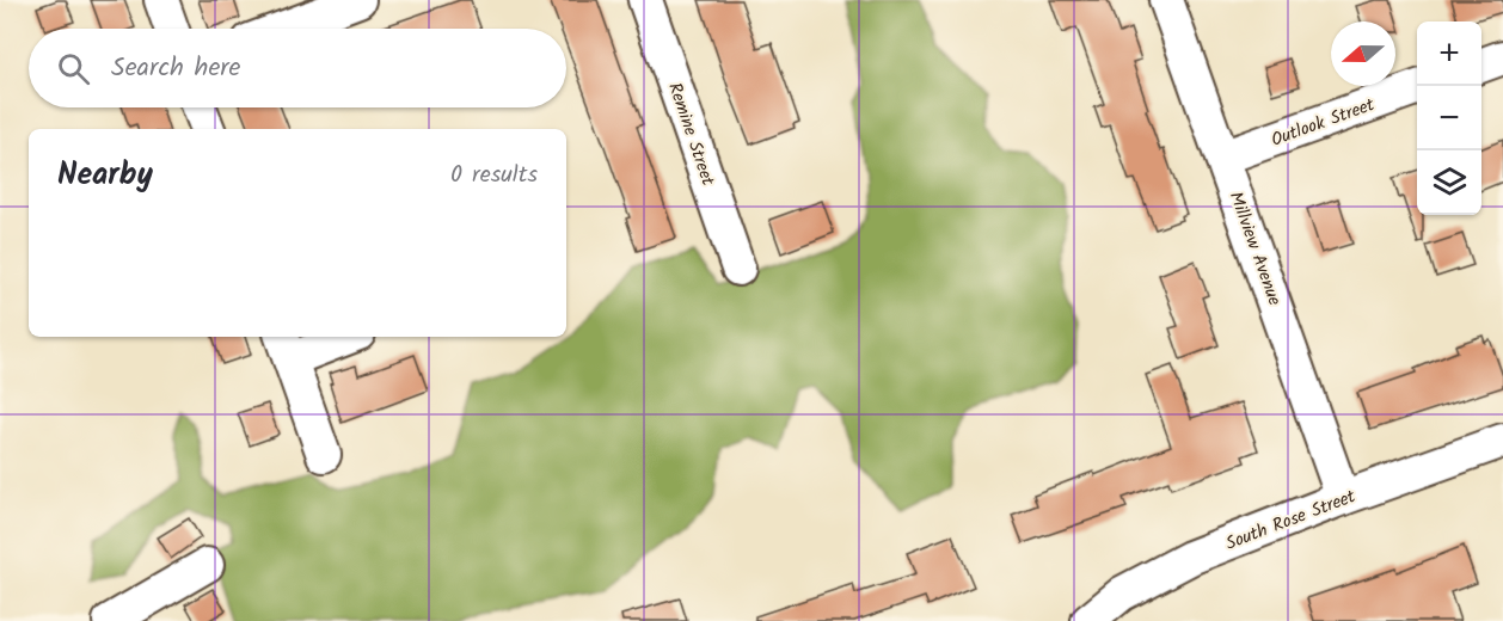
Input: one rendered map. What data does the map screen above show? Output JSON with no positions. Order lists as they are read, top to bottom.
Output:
{
  "streets": {
    "street": [
      "Outlook Street",
      "Remine Street",
      "Millview Avenue",
      "South Rose Street"
    ]
  },
  "crossings": [
    ["Outlook Street", "Millview Avenue"],
    ["Millview Avenue", "South Rose Street"]
  ],
  "north": "left",
  "page": {
    "map_buttons": ["+", "−"],
    "search": "Search here",
    "heading": ["Nearby", "0 results"]
  }
}
